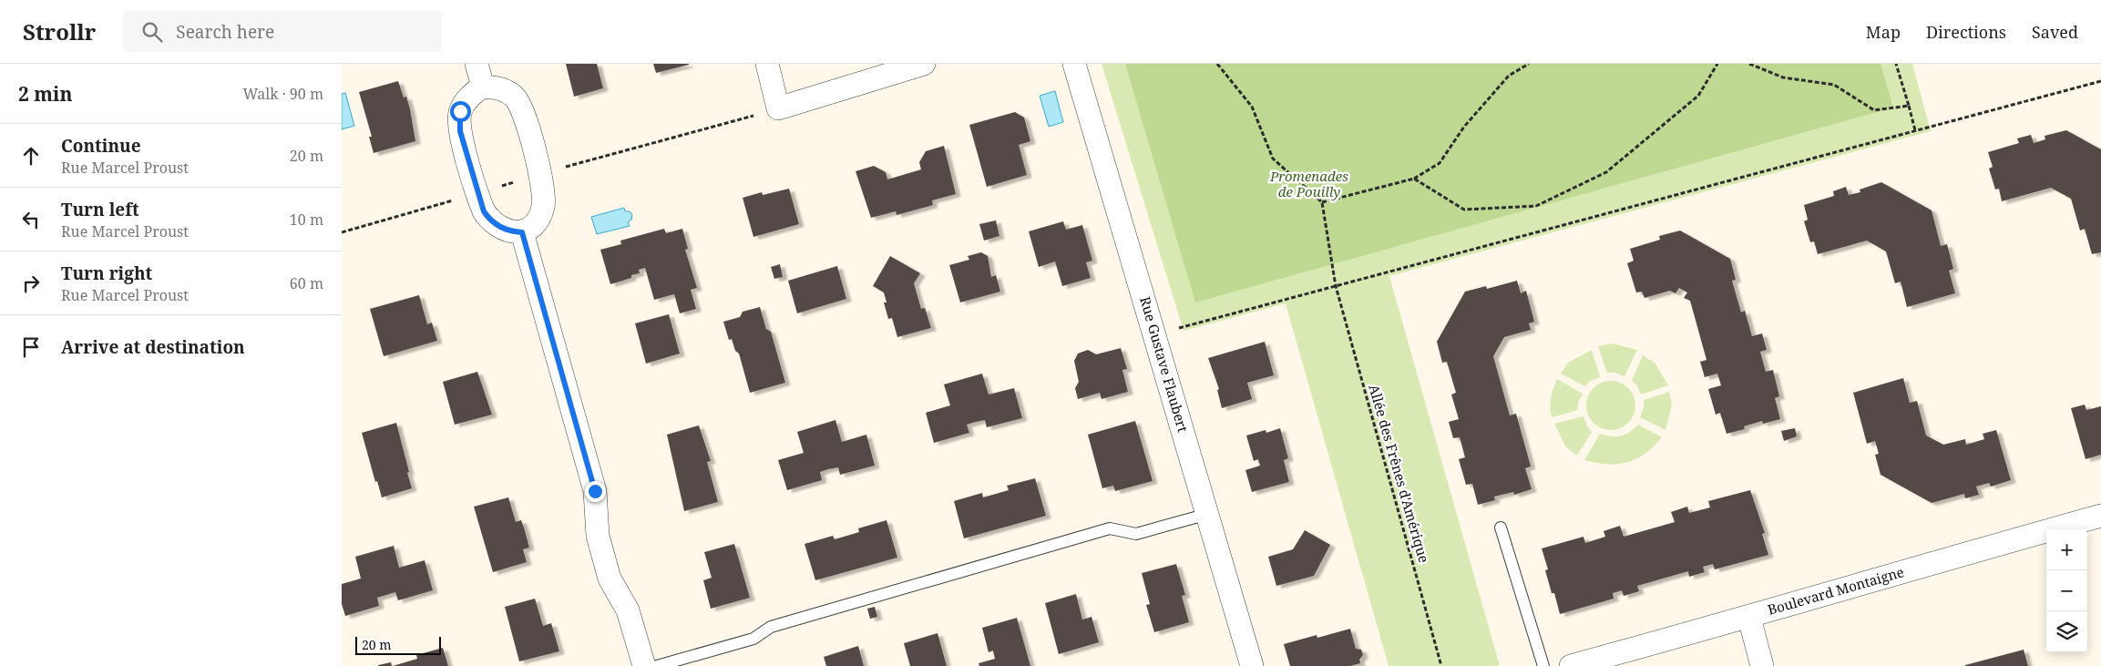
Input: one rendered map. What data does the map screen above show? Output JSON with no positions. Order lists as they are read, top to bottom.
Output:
{
  "streets": {
    "street": ["Rue Gustave Flaubert", "Boulevard Montaigne"],
    "path": ["Allée des Frênes d'Amérique"]
  },
  "parks": ["Promenades de Pouilly"],
  "scale_bar": "20 m",
  "page": {
    "header": "Strollr",
    "search": "Search here",
    "nav": ["Map", "Directions", "Saved"],
    "heading": ["2 min", "Walk · 90 m"],
    "list": [
      ["Continue", "Rue Marcel Proust", "20 m"],
      ["Turn left", "Rue Marcel Proust", "10 m"],
      ["Turn right", "Rue Marcel Proust", "60 m"],
      "Arrive at destination"
    ],
    "map_buttons": ["+", "−"],
    "scale": "20 m"
  }
}
